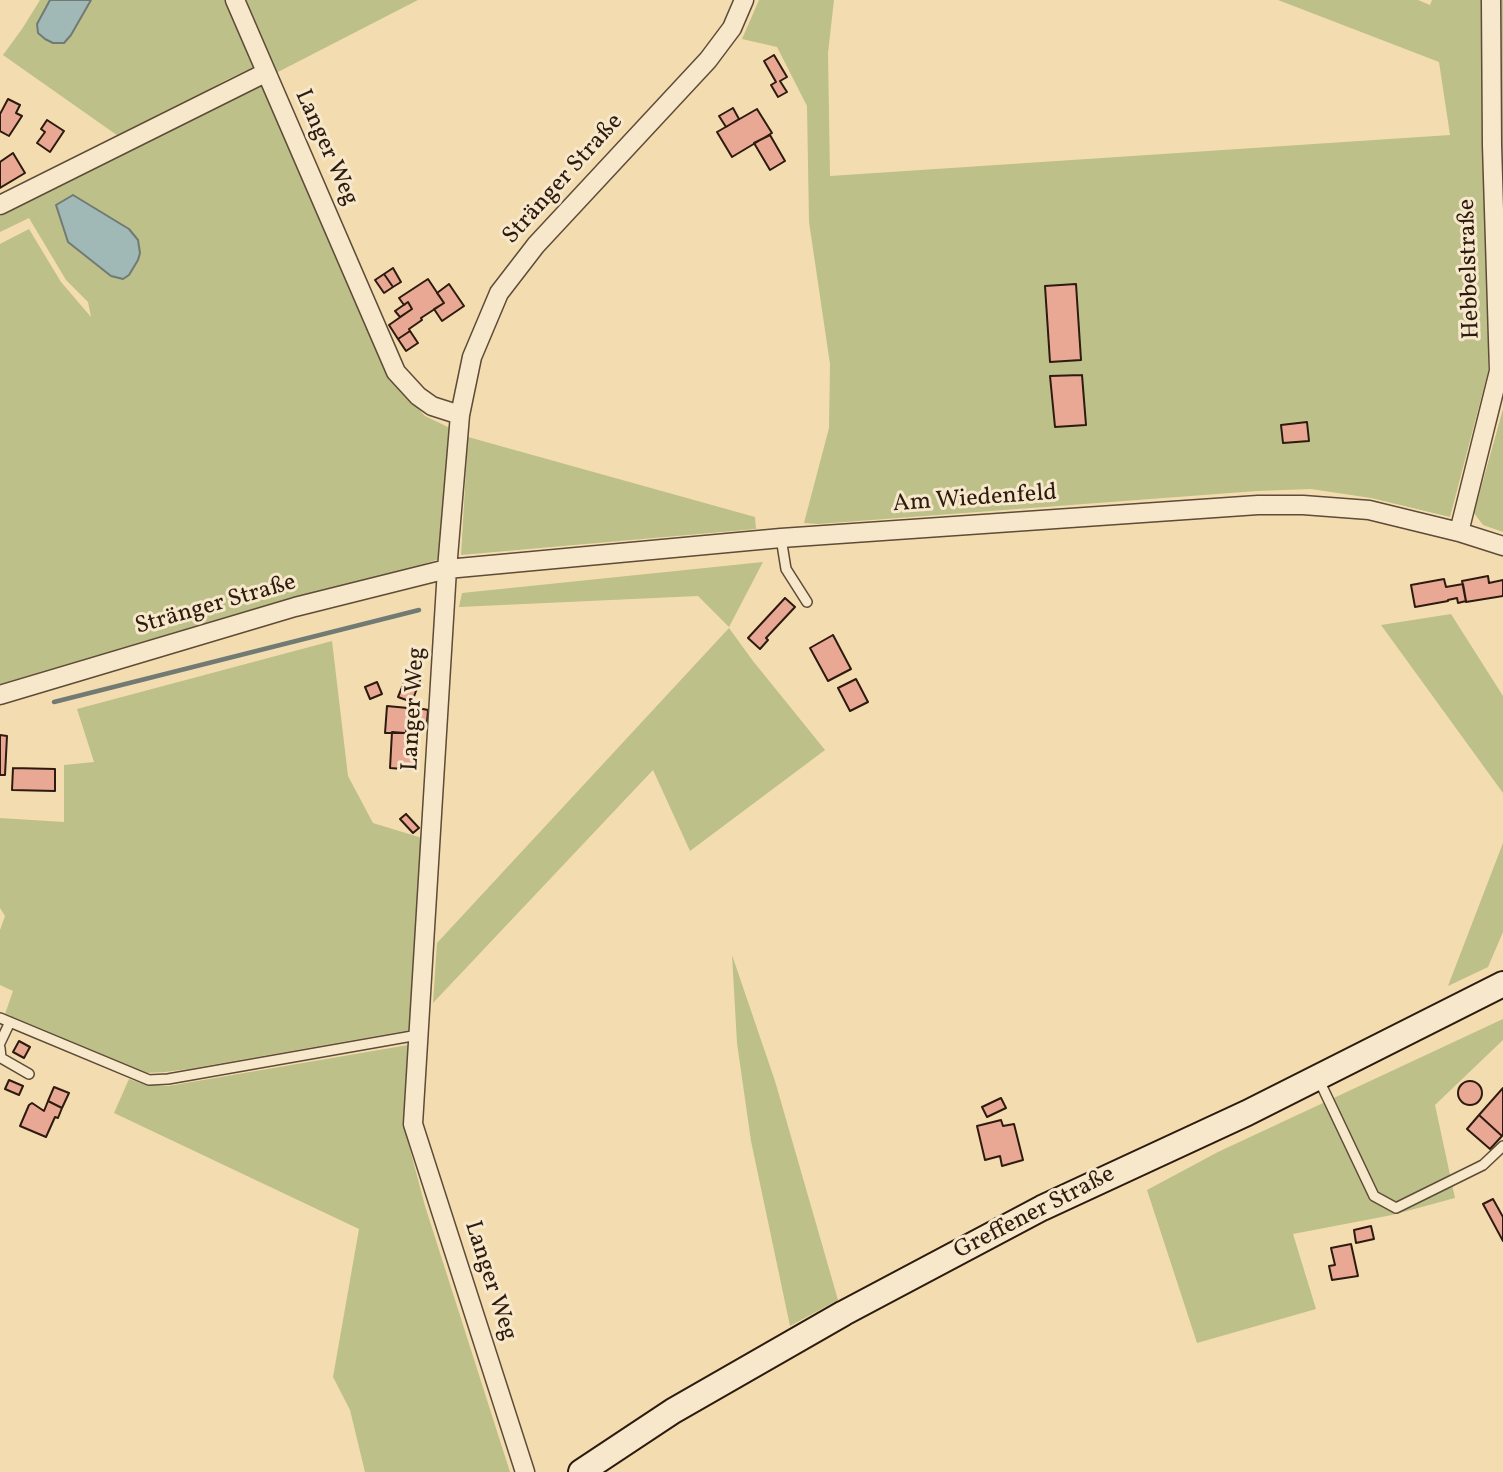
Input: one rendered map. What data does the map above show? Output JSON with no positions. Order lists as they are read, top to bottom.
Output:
{
  "streets": {
    "main road": ["Greffener Straße"],
    "street": [
      "Langer Weg",
      "Stränger Straße",
      "Hebbelstraße",
      "Am Wiedenfeld"
    ]
  },
  "crossings": [
    ["Langer Weg", "Stränger Straße"],
    ["Langer Weg", "Am Wiedenfeld"],
    ["Stränger Straße", "Am Wiedenfeld"],
    ["Hebbelstraße", "Am Wiedenfeld"]
  ]
}
